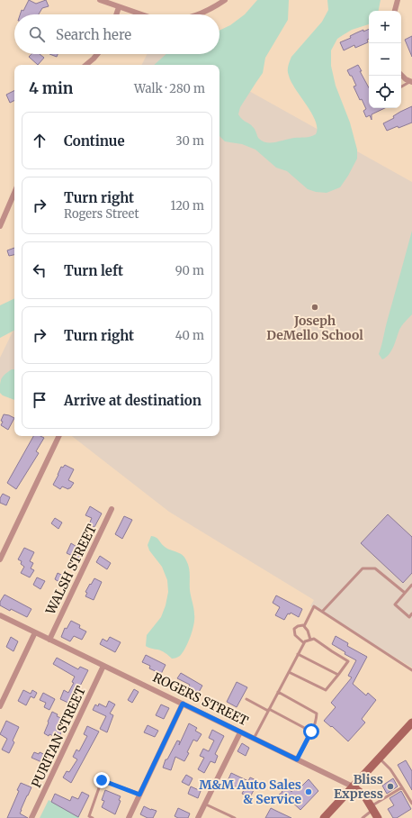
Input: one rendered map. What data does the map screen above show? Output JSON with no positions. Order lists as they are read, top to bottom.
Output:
{
  "streets": {
    "main road": ["ROGERS STREET"],
    "street": ["WALSH STREET", "PURITAN STREET"]
  },
  "crossings": [
    ["WALSH STREET", "ROGERS STREET"],
    ["ROGERS STREET", "PURITAN STREET"]
  ],
  "places": ["Joseph DeMello School", "Bliss Express", "M&M Auto Sales & Service"],
  "page": {
    "map_buttons": ["+", "−"],
    "search": "Search here",
    "heading": ["4 min", "Walk · 280 m"],
    "list": [
      ["Continue", "30 m"],
      ["Turn right", "Rogers Street", "120 m"],
      ["Turn left", "90 m"],
      ["Turn right", "40 m"],
      "Arrive at destination"
    ]
  }
}
